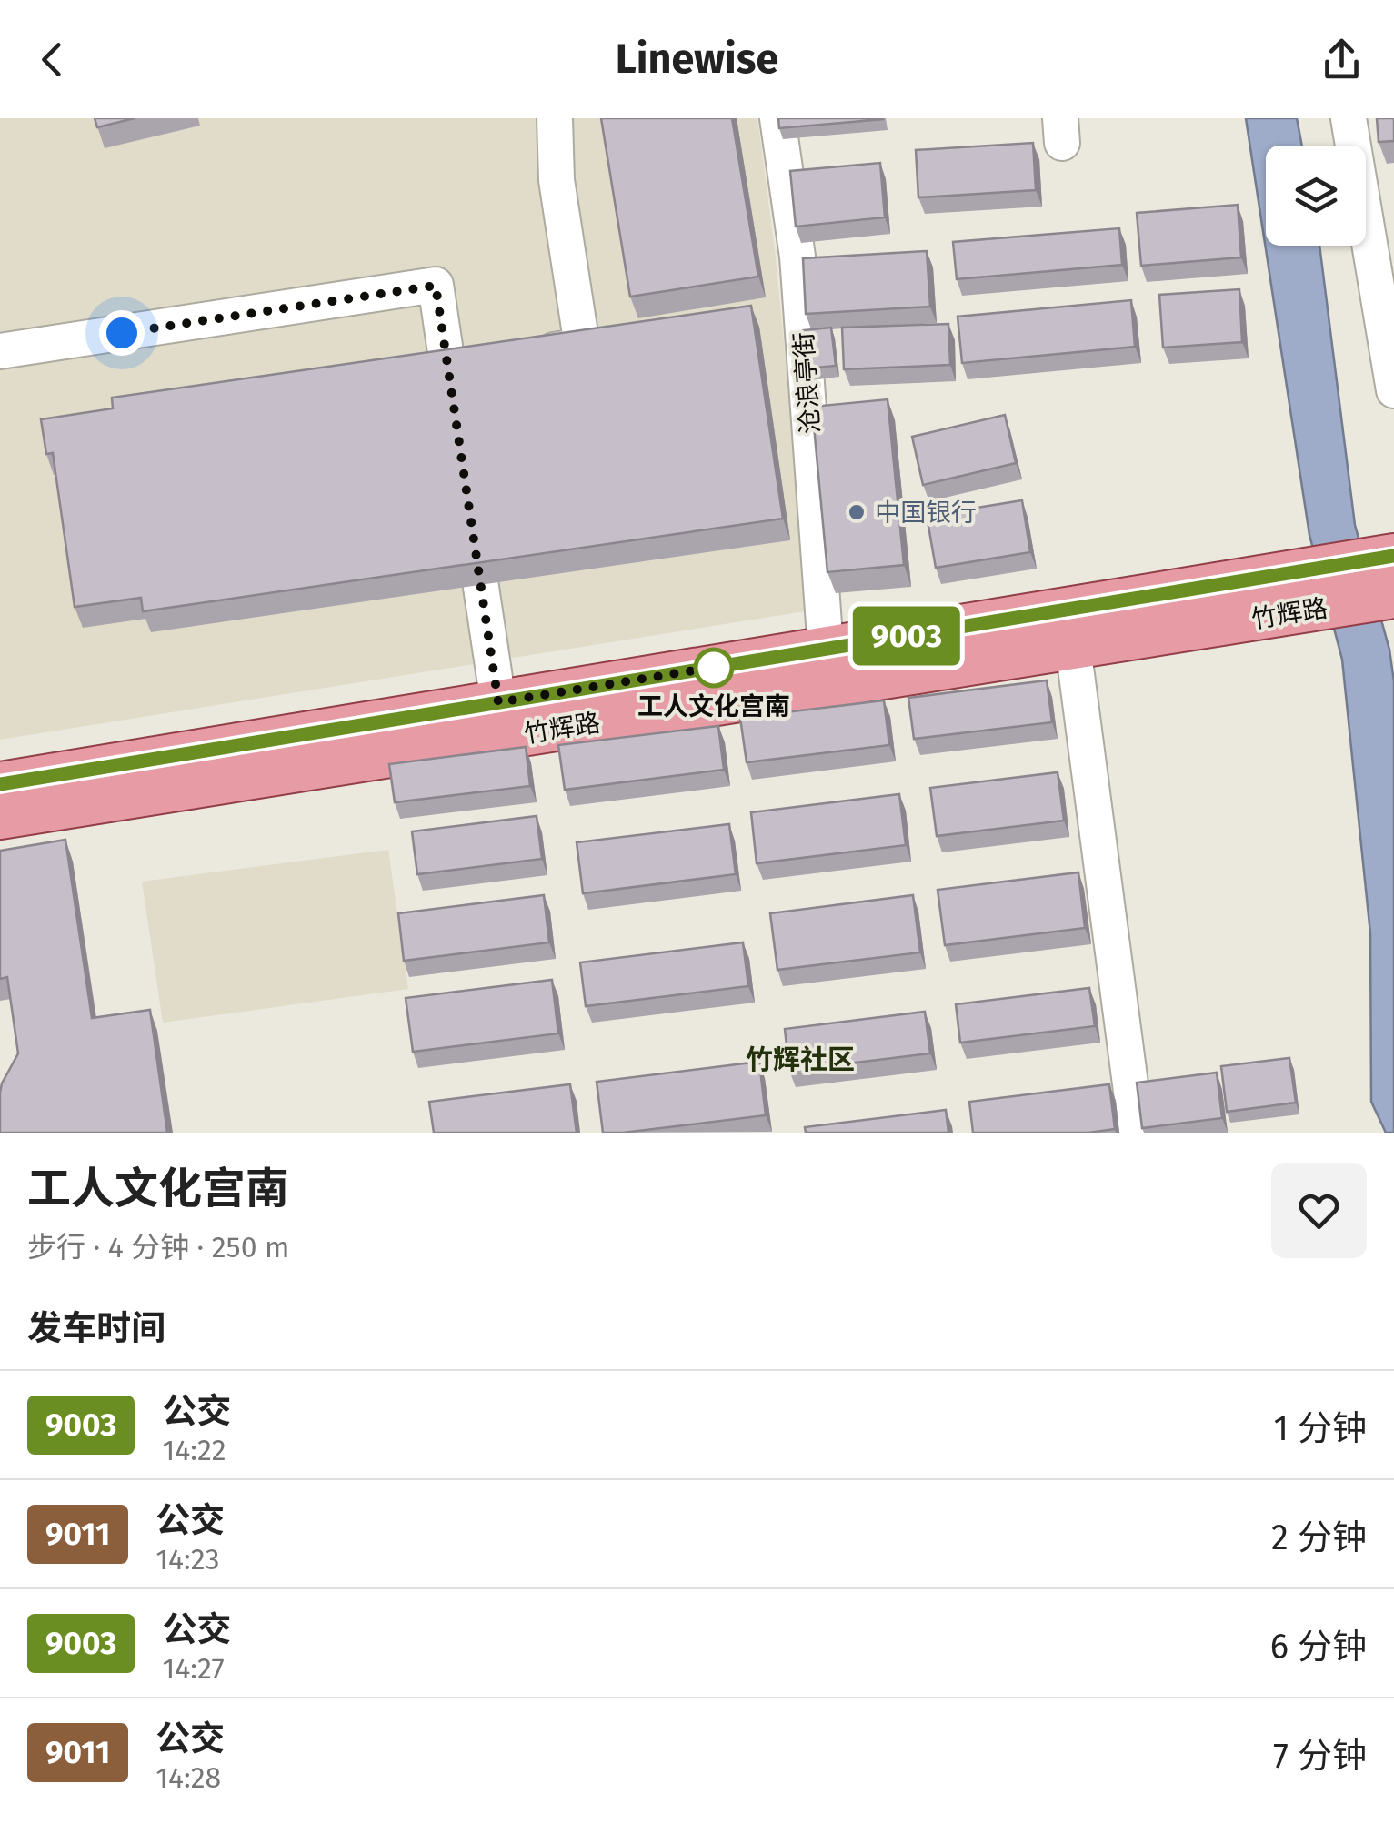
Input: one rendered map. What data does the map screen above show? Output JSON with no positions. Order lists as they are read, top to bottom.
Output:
{
  "streets": {
    "main road": ["竹辉路"],
    "street": ["沧浪亭街"]
  },
  "crossings": [
    ["沧浪亭街", "竹辉路"]
  ],
  "districts": ["竹辉社区"],
  "places": ["中国银行", "工人文化宫南"],
  "lines": ["bus line 9003"],
  "page": {
    "header": "Linewise",
    "on_map": "9003",
    "heading": [
      ["工人文化宫南", "步行 · 4 分钟 · 250 m"],
      "发车时间"
    ],
    "list": [
      {
        "mark": "9003",
        "name": "公交",
        "note": "14:22",
        "value": "1 分钟"
      },
      {
        "mark": "9011",
        "name": "公交",
        "note": "14:23",
        "value": "2 分钟"
      },
      {
        "mark": "9003",
        "name": "公交",
        "note": "14:27",
        "value": "6 分钟"
      },
      {
        "mark": "9011",
        "name": "公交",
        "note": "14:28",
        "value": "7 分钟"
      }
    ]
  }
}
